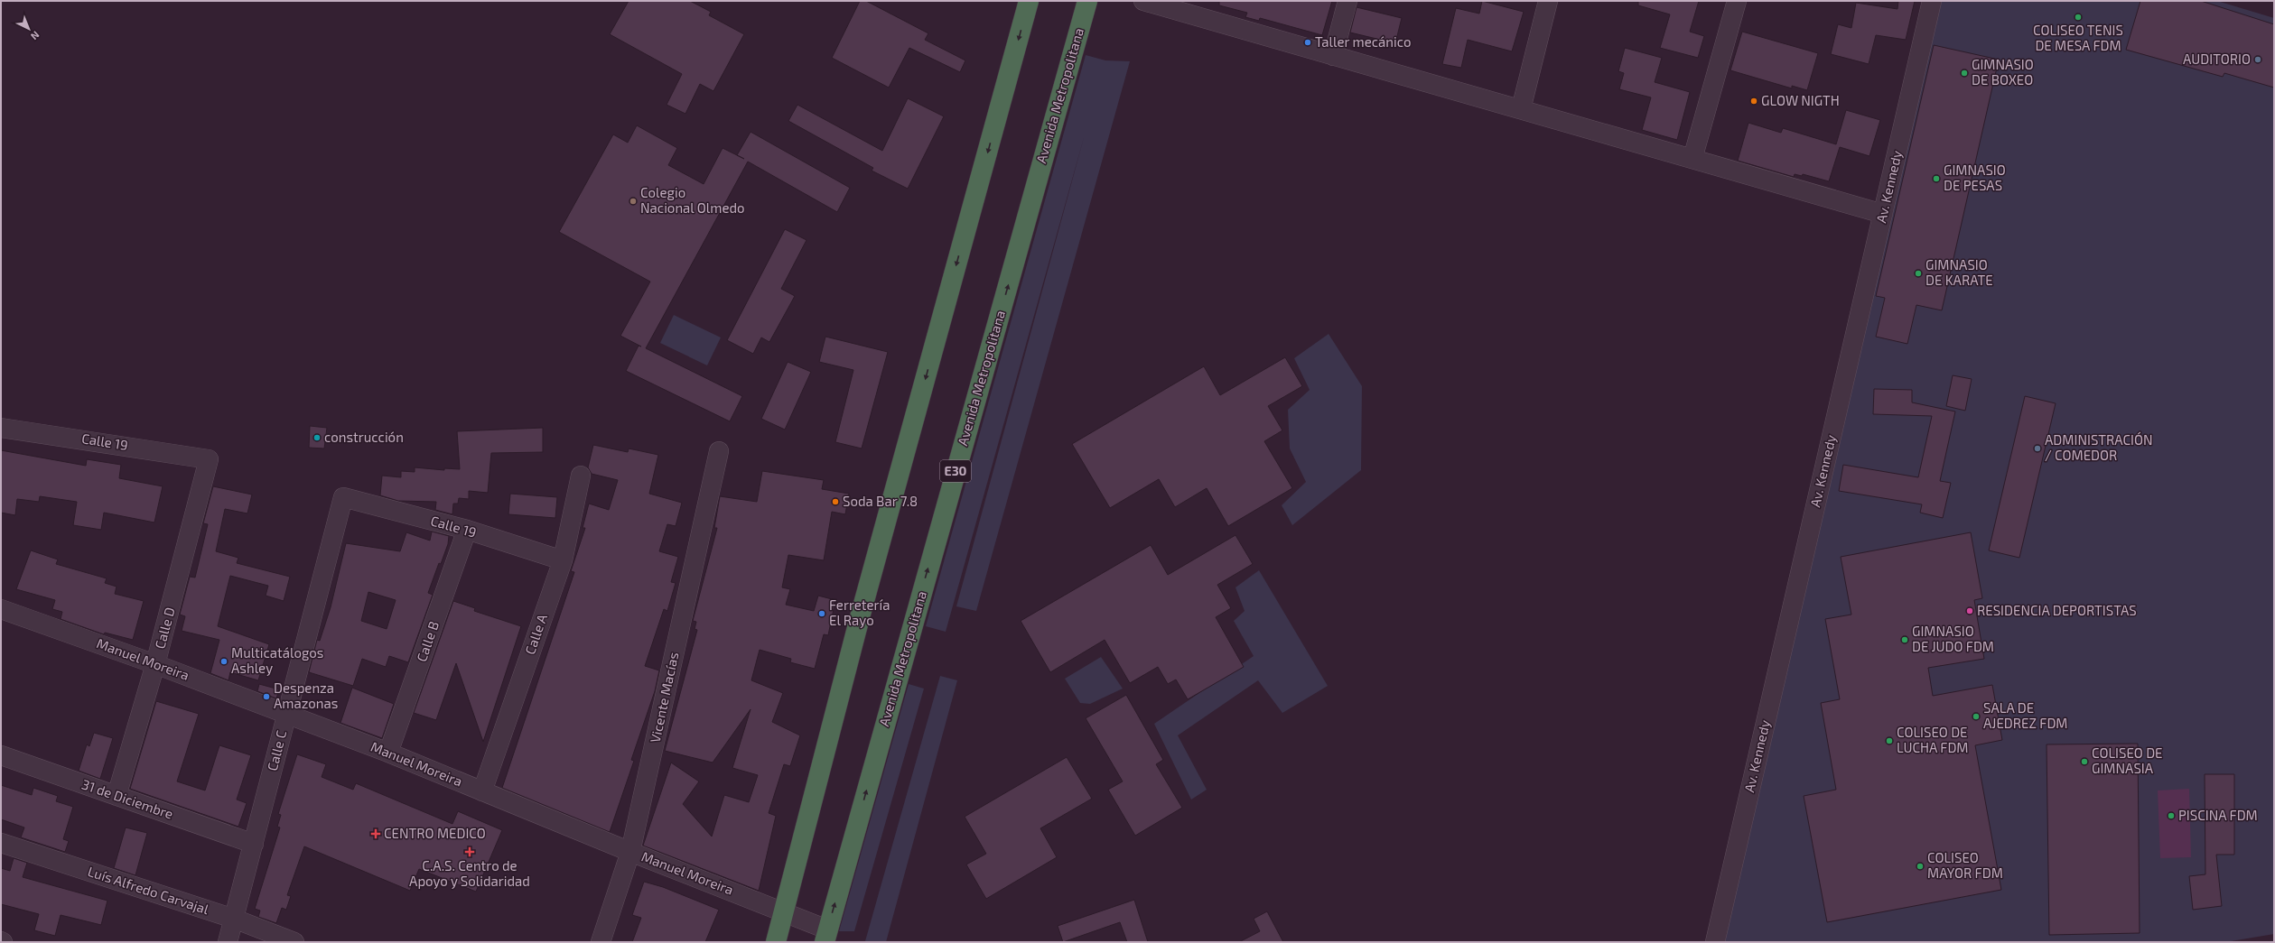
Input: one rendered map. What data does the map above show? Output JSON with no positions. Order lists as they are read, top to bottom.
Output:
{
  "streets": {
    "highway": ["Avenida Metropolitana", "E30"],
    "street": [
      "Av. Kennedy",
      "Calle 19",
      "Calle D",
      "Calle A",
      "Calle B",
      "Manuel Moreira",
      "Vicente Macías",
      "Calle C",
      "31 de Diciembre",
      "Luís Alfredo Carvajal"
    ]
  },
  "crossings": [
    ["Avenida Metropolitana", "Manuel Moreira"],
    ["Calle 19", "Calle D"],
    ["Calle 19", "Calle A"],
    ["Calle 19", "Calle B"],
    ["Calle 19", "Calle C"],
    ["Calle D", "Manuel Moreira"],
    ["Calle D", "31 de Diciembre"],
    ["Calle A", "Manuel Moreira"],
    ["Calle B", "Manuel Moreira"],
    ["Manuel Moreira", "Vicente Macías"],
    ["Manuel Moreira", "Calle C"],
    ["Calle C", "31 de Diciembre"],
    ["Calle C", "Luís Alfredo Carvajal"]
  ],
  "places": {
    "other": [
      "COLISEO TENIS DE MESA FDM",
      "Taller mecánico",
      "AUDITORIO",
      "GIMNASIO DE BOXEO",
      "GLOW NIGTH",
      "GIMNASIO DE PESAS",
      "Colegio Nacional Olmedo",
      "GIMNASIO DE KARATE",
      "construcción",
      "ADMINISTRACIÓN / COMEDOR",
      "Soda Bar 7.8",
      "RESIDENCIA DEPORTISTAS",
      "Ferretería El Rayo",
      "GIMNASIO DE JUDO FDM",
      "Multicatálogos Ashley",
      "Despenza Amazonas",
      "SALA DE AJEDREZ FDM",
      "COLISEO DE LUCHA FDM",
      "COLISEO DE GIMNASIA",
      "PISCINA FDM",
      "COLISEO MAYOR FDM"
    ],
    "health": ["CENTRO MEDICO", "C.A.S. Centro de Apoyo y Solidaridad"]
  },
  "north": "bottom right"
}
